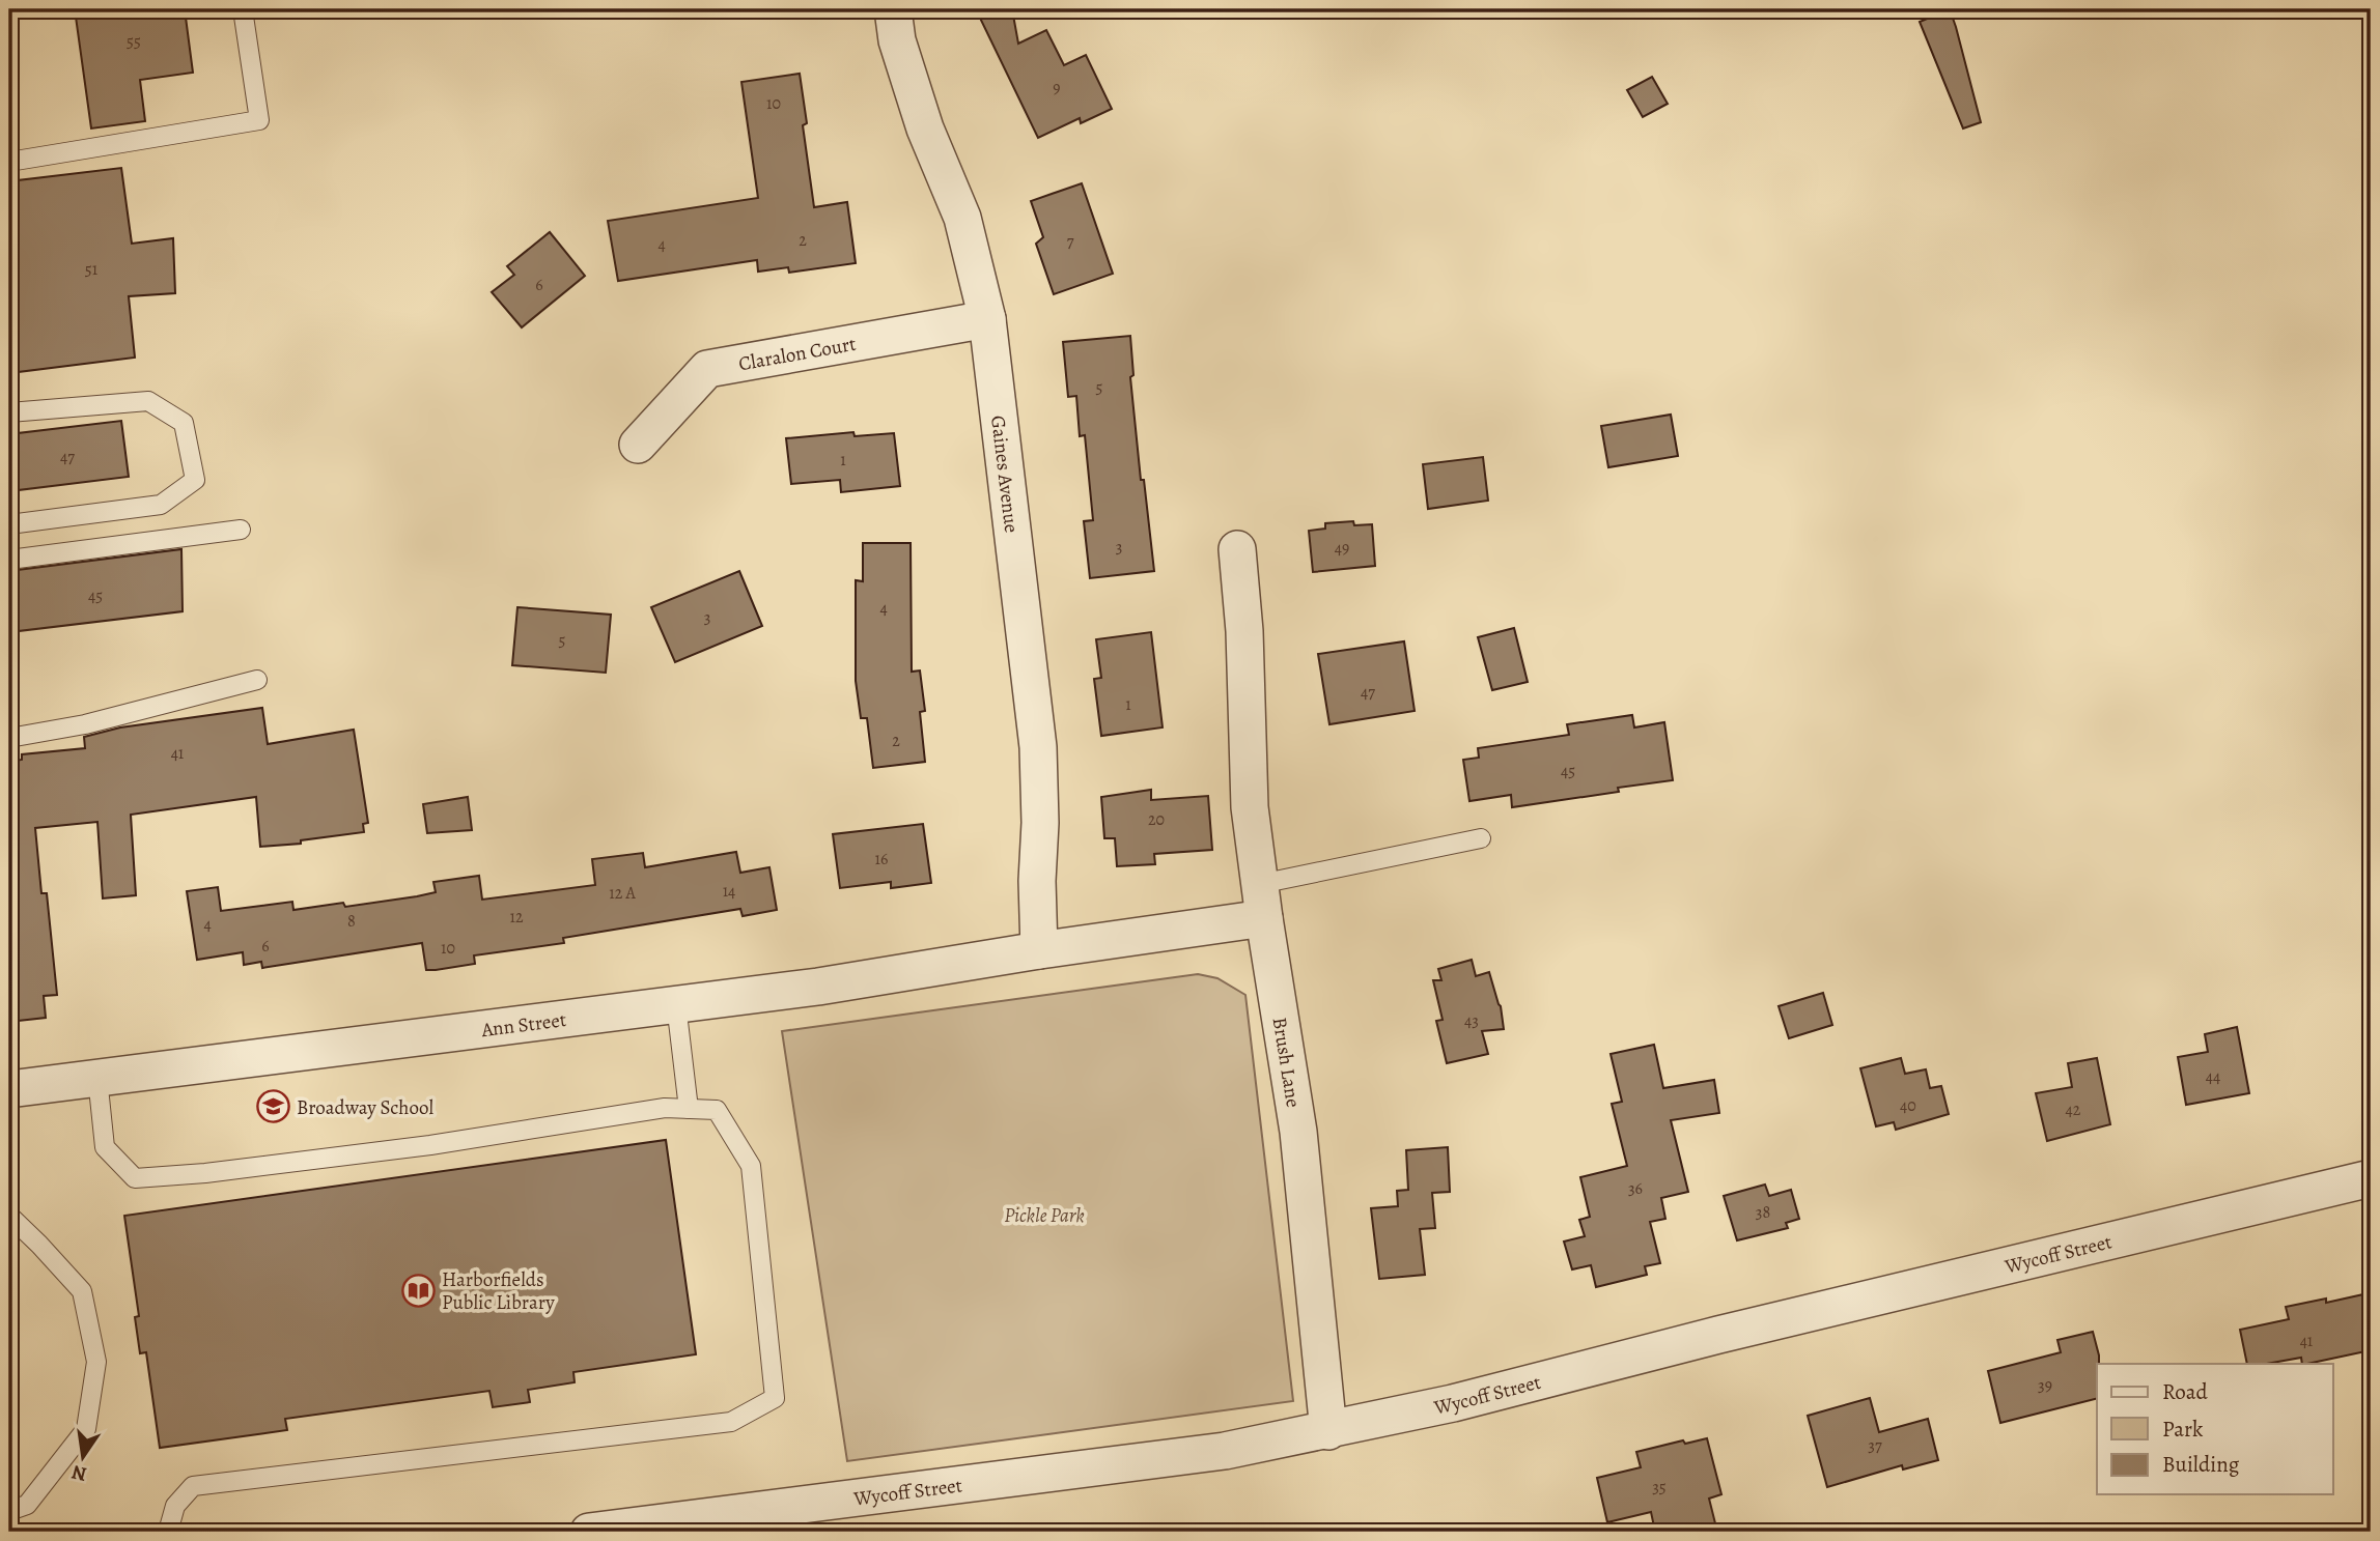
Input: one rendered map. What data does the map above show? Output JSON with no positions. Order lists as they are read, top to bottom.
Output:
{
  "streets": {
    "street": [
      "Claralon Court",
      "Gaines Avenue",
      "Ann Street",
      "Brush Lane",
      "Wycoff Street"
    ]
  },
  "crossings": [
    ["Claralon Court", "Gaines Avenue"],
    ["Gaines Avenue", "Ann Street"],
    ["Brush Lane", "Wycoff Street"]
  ],
  "parks": ["Pickle Park"],
  "places": {
    "school or university": ["Broadway School"],
    "library": ["Harborfields Public Library"]
  },
  "house_numbers": [
    "55",
    "9",
    "10",
    "2",
    "7",
    "4",
    "51",
    "6",
    "5",
    "47",
    "1",
    "3",
    "49",
    "45",
    "4",
    "3",
    "5",
    "47",
    "1",
    "2",
    "41",
    "45",
    "20",
    "16",
    "14",
    "12 A",
    "12",
    "8",
    "4",
    "6",
    "10",
    "43",
    "44",
    "40",
    "42",
    "36",
    "38",
    "41",
    "39",
    "37",
    "35"
  ],
  "legend": ["Road", "Park", "Building"],
  "north": "bottom"
}
